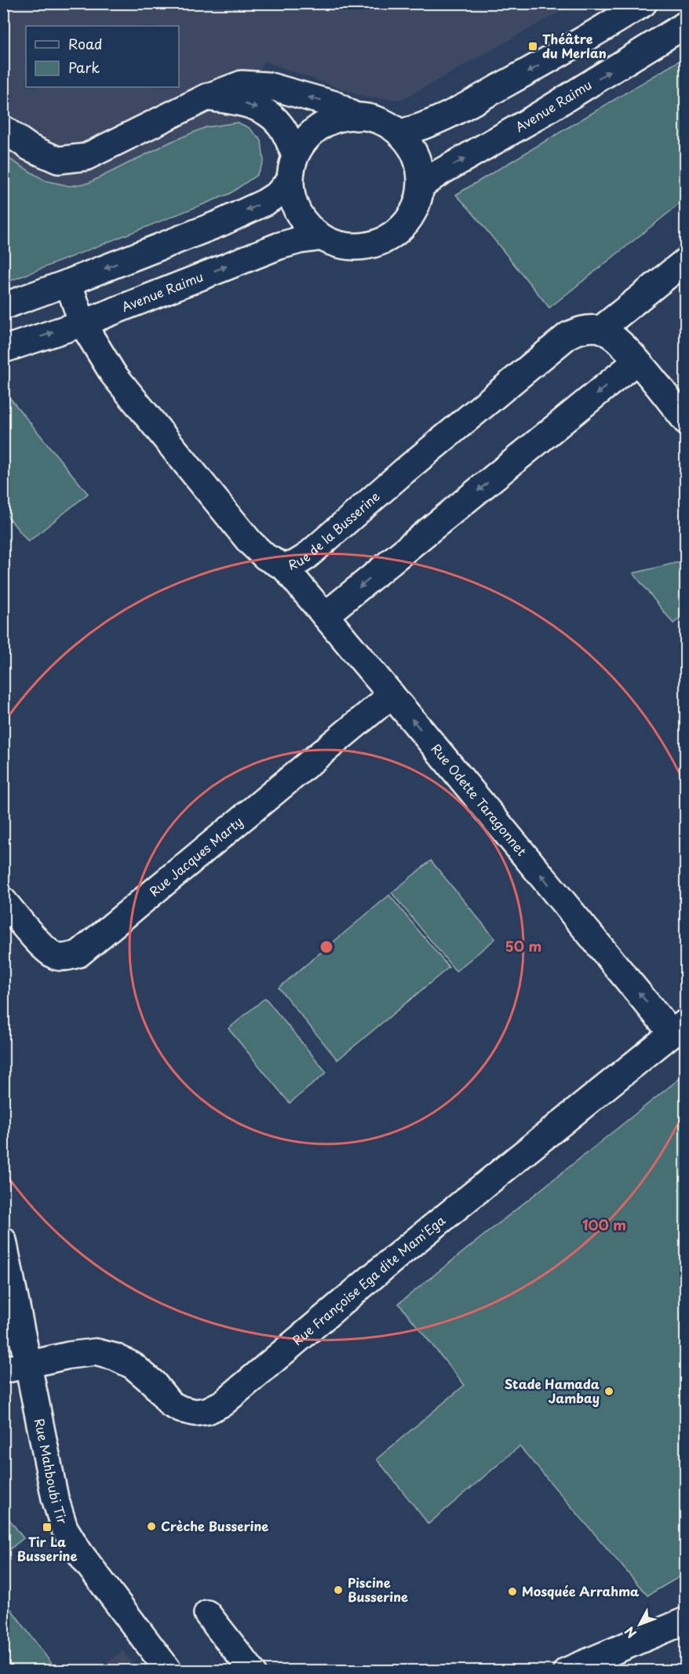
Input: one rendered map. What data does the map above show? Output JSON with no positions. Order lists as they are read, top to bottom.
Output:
{
  "streets": {
    "street": [
      "Avenue Raimu",
      "Rue de la Busserine",
      "Rue Odette Taragonnet",
      "Rue Jacques Marty",
      "Rue Françoise Ega dite Mam'Ega",
      "Rue Mahboubi Tir"
    ]
  },
  "crossings": [
    ["Avenue Raimu", "Rue de la Busserine"],
    ["Rue de la Busserine", "Rue Odette Taragonnet"],
    ["Rue Odette Taragonnet", "Rue Jacques Marty"],
    ["Rue Odette Taragonnet", "Rue Françoise Ega dite Mam'Ega"],
    ["Rue Françoise Ega dite Mam'Ega", "Rue Mahboubi Tir"]
  ],
  "one_way": ["Rue Odette Taragonnet"],
  "places": {
    "transit": ["Théâtre du Merlan", "Tir La Busserine"],
    "other": [
      "Stade Hamada Jambay",
      "Crèche Busserine",
      "Piscine Busserine",
      "Mosquée Arrahma"
    ]
  },
  "legend": ["Road", "Park"],
  "north": "bottom left",
  "rings": ["50 m", "100 m"]
}
